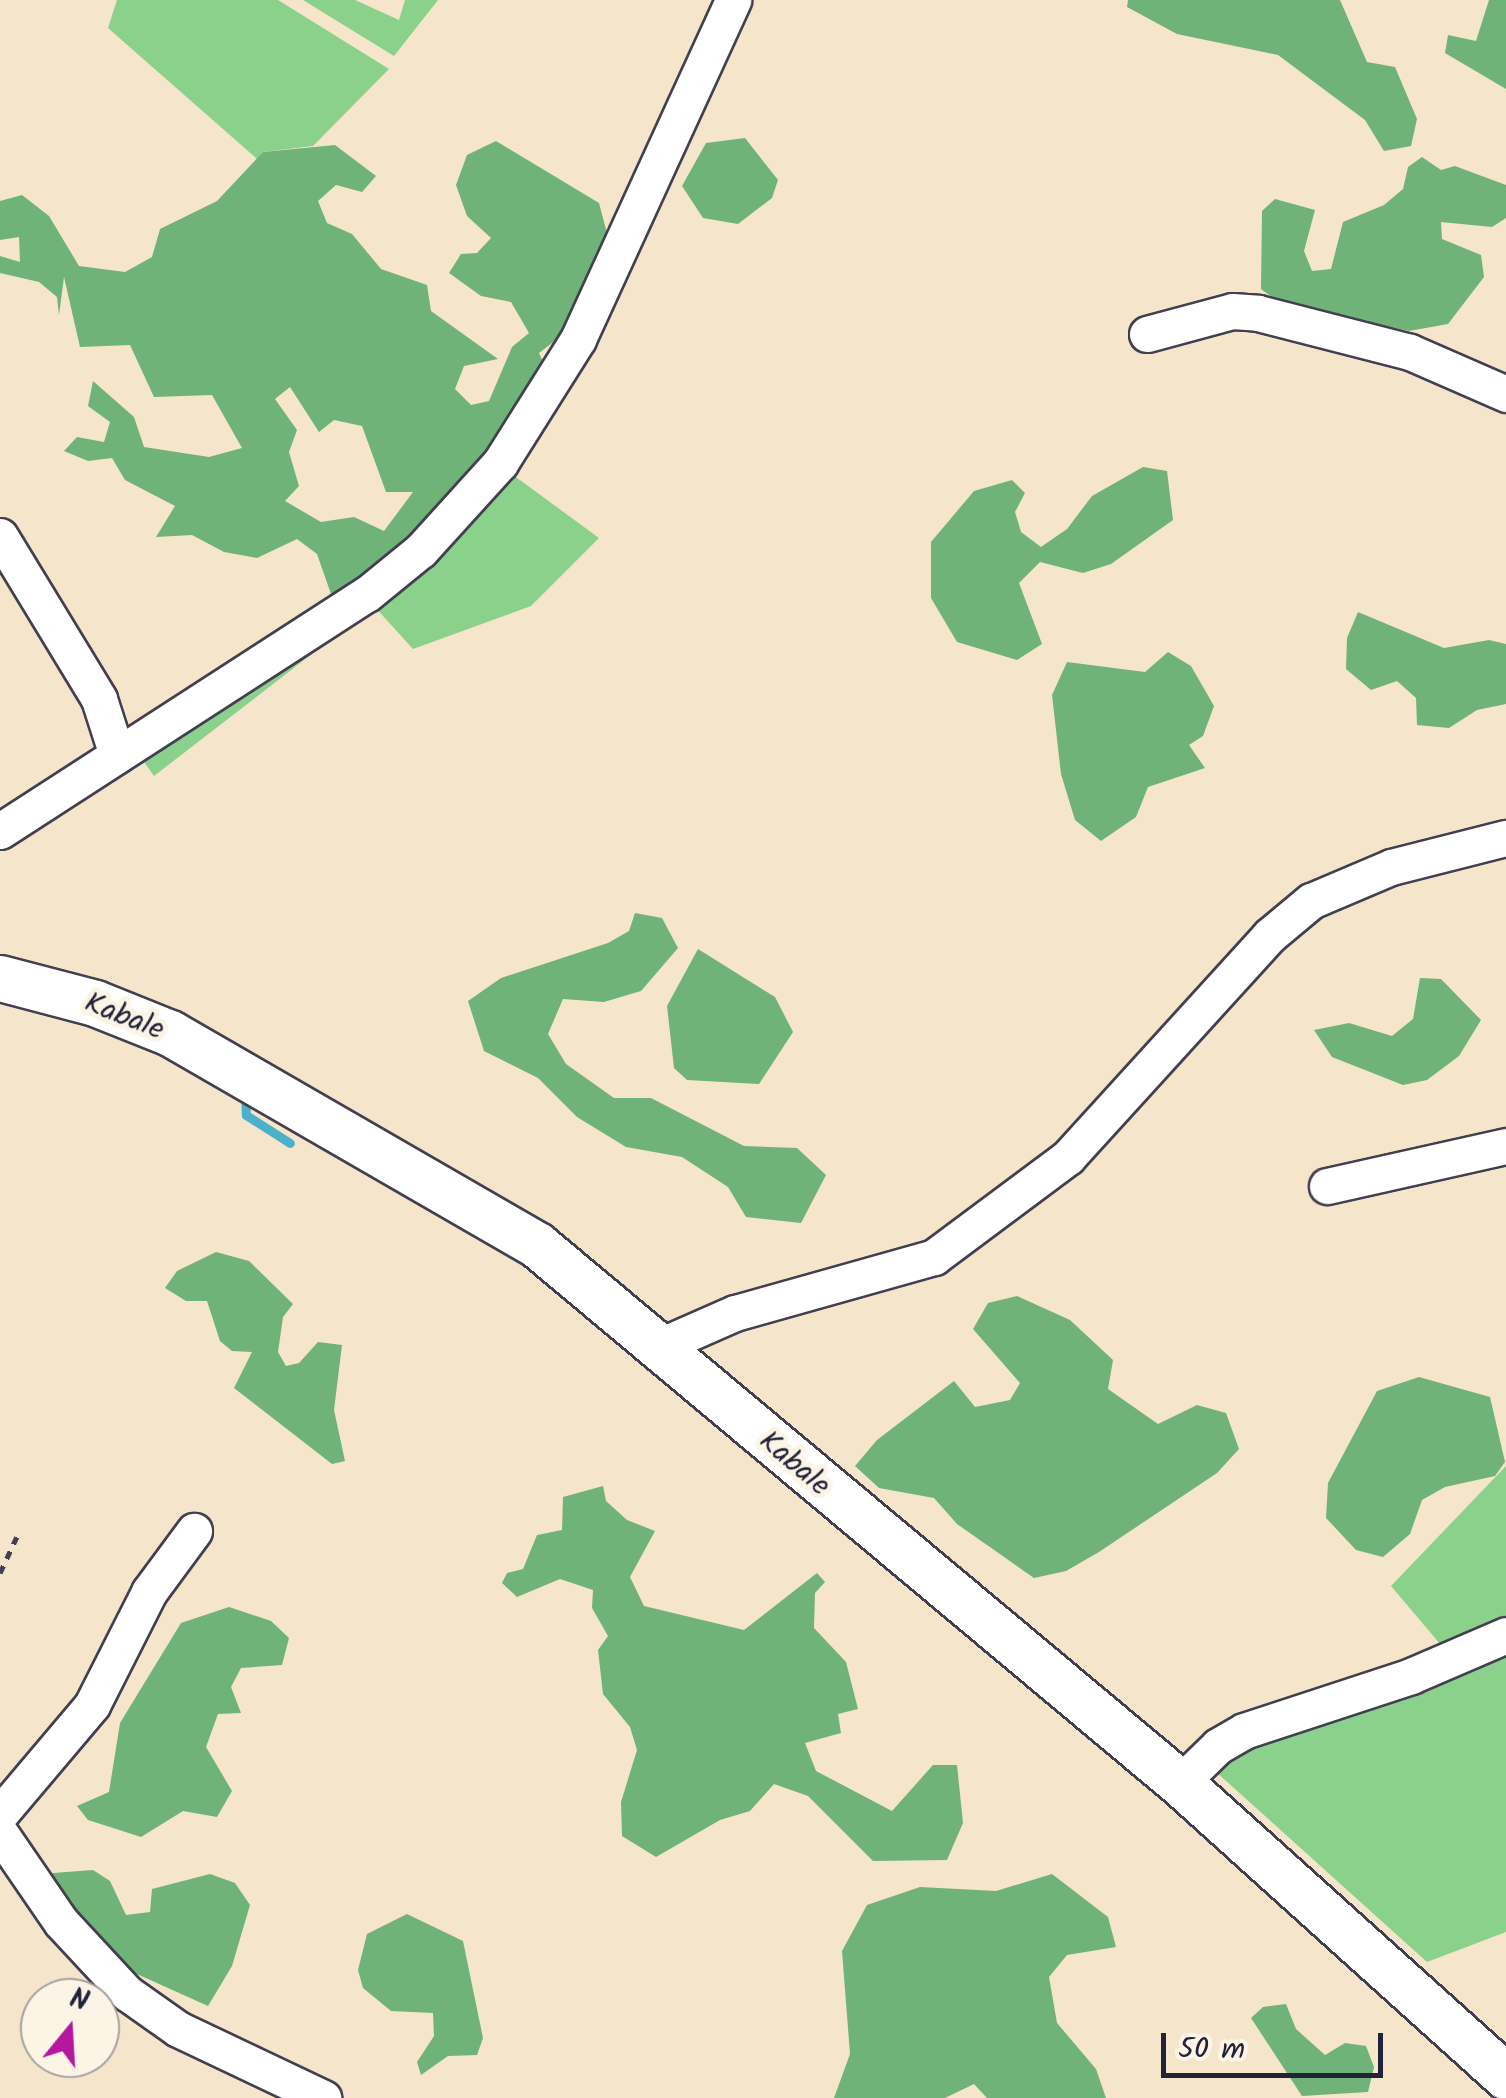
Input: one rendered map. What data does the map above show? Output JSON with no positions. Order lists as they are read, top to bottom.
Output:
{
  "streets": {
    "street": ["Kabale"]
  },
  "scale_bar": "50 m",
  "north": "top"
}
